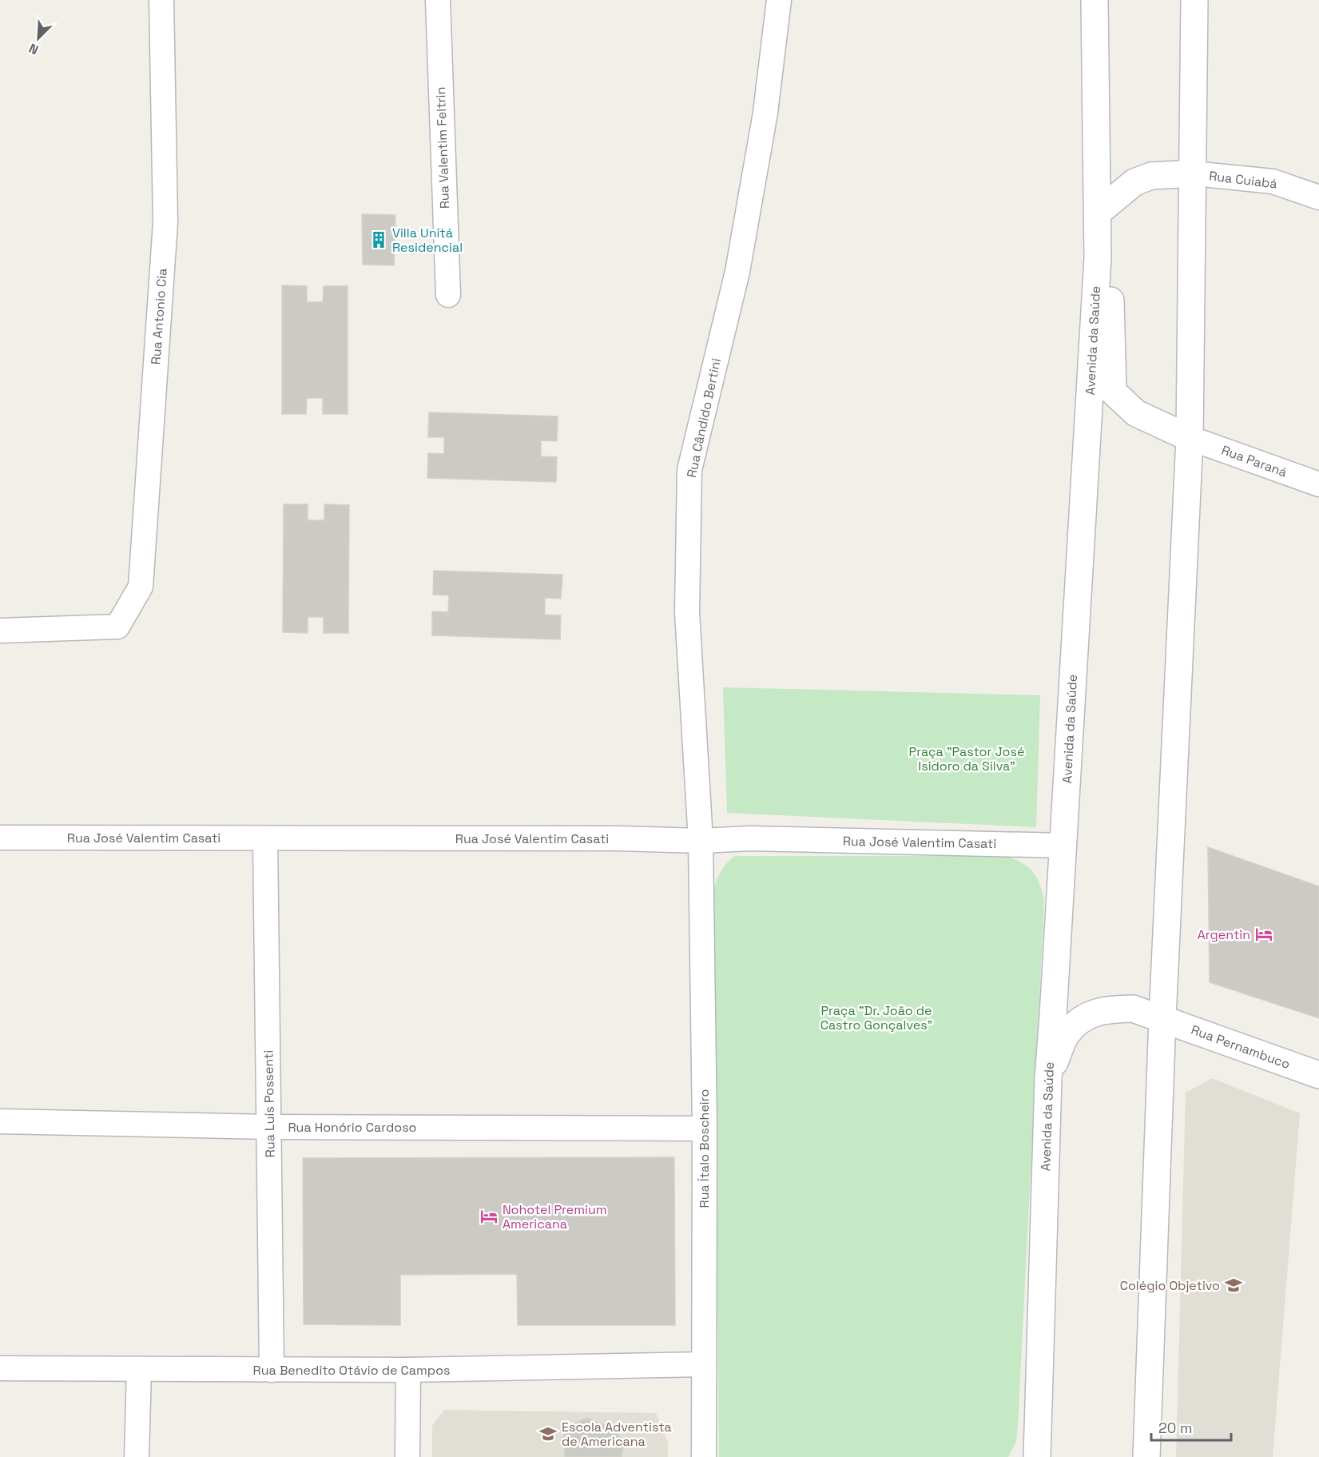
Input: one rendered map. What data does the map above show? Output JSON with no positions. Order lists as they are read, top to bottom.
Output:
{
  "streets": {
    "main road": ["Avenida da Saúde", "Rua Pernambuco"],
    "street": [
      "Rua Valentim Feltrin",
      "Rua Cuiabá",
      "Rua Antonio Cia",
      "Rua Cândido Bertini",
      "Rua Paraná",
      "Rua José Valentim Casati",
      "Rua Luís Possenti",
      "Rua Honório Cardoso",
      "Rua Ítalo Boscheiro",
      "Rua Benedito Otávio de Campos"
    ]
  },
  "crossings": [
    ["Avenida da Saúde", "Rua José Valentim Casati"],
    ["Avenida da Saúde", "Rua Pernambuco"],
    ["Rua Cândido Bertini", "Rua José Valentim Casati"],
    ["Rua Cândido Bertini", "Rua Ítalo Boscheiro"],
    ["Rua José Valentim Casati", "Rua Luís Possenti"],
    ["Rua José Valentim Casati", "Rua Ítalo Boscheiro"],
    ["Rua Luís Possenti", "Rua Honório Cardoso"],
    ["Rua Luís Possenti", "Rua Benedito Otávio de Campos"],
    ["Rua Honório Cardoso", "Rua Ítalo Boscheiro"],
    ["Rua Ítalo Boscheiro", "Rua Benedito Otávio de Campos"]
  ],
  "parks": ["Praça \"Pastor José Isidoro da Silva\"", "Praça \"Dr. João de Castro Gonçalves\""],
  "places": {
    "building": ["Villa Unitá Residencial"],
    "hotel": ["Argentin", "Nohotel Premium Americana"],
    "school or university": ["Colégio Objetivo", "Escola Adventista de Americana"]
  },
  "scale_bar": "20 m",
  "north": "bottom left"
}
